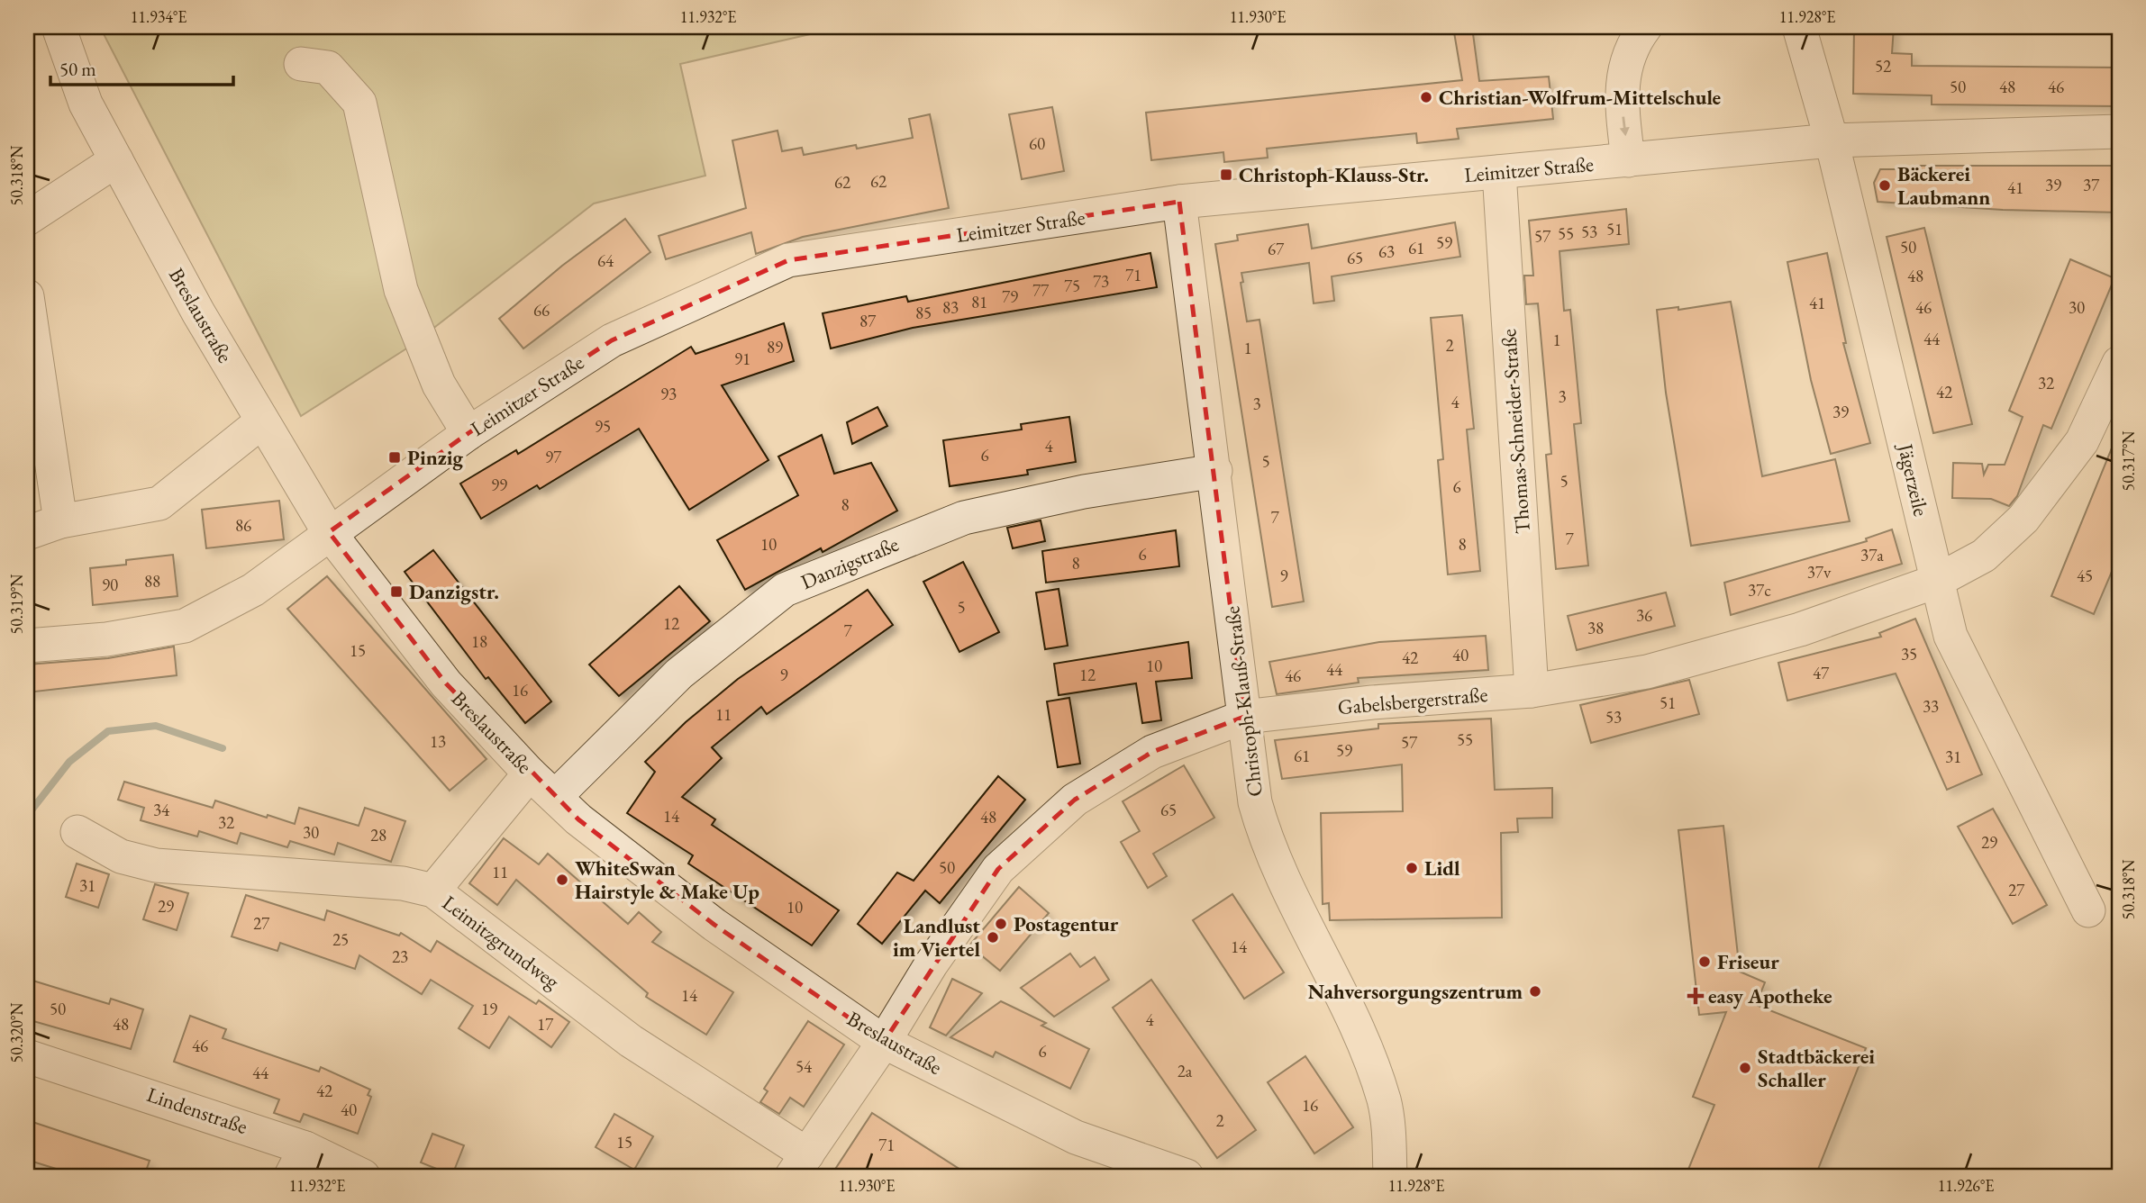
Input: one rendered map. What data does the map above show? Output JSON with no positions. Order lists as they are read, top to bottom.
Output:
{
  "streets": {
    "street": [
      "Leimitzer Straße",
      "Breslaustraße",
      "Thomas-Schneider-Straße",
      "Jägerzeile",
      "Danzigstraße",
      "Gabelsbergerstraße",
      "Christoph-Klauß-Straße",
      "Leimitzgrundweg",
      "Lindenstraße"
    ]
  },
  "crossings": [
    ["Leimitzer Straße", "Breslaustraße"],
    ["Leimitzer Straße", "Thomas-Schneider-Straße"],
    ["Leimitzer Straße", "Jägerzeile"],
    ["Leimitzer Straße", "Christoph-Klauß-Straße"],
    ["Breslaustraße", "Danzigstraße"],
    ["Breslaustraße", "Gabelsbergerstraße"],
    ["Thomas-Schneider-Straße", "Gabelsbergerstraße"],
    ["Jägerzeile", "Gabelsbergerstraße"],
    ["Danzigstraße", "Christoph-Klauß-Straße"],
    ["Gabelsbergerstraße", "Christoph-Klauß-Straße"],
    ["Gabelsbergerstraße", "Leimitzgrundweg"]
  ],
  "places": {
    "other": [
      "Christian-Wolfrum-Mittelschule",
      "Bäckerei Laubmann",
      "Lidl",
      "WhiteSwan Hairstyle & Make Up",
      "Postagentur",
      "Landlust im Viertel",
      "Friseur",
      "Nahversorgungszentrum",
      "Stadtbäckerei Schaller"
    ],
    "transit": ["Christoph-Klauss-Str.", "Pinzig", "Danzigstr."],
    "health": ["easy Apotheke"]
  },
  "house_numbers": [
    "52",
    "50",
    "48",
    "46",
    "60",
    "62",
    "62",
    "39",
    "37",
    "41",
    "51",
    "53",
    "55",
    "57",
    "59",
    "50",
    "61",
    "67",
    "63",
    "65",
    "64",
    "71",
    "48",
    "73",
    "75",
    "77",
    "79",
    "81",
    "41",
    "83",
    "46",
    "30",
    "66",
    "85",
    "87",
    "44",
    "1",
    "2",
    "89",
    "1",
    "91",
    "32",
    "42",
    "93",
    "3",
    "4",
    "3",
    "39",
    "95",
    "4",
    "6",
    "97",
    "5",
    "5",
    "99",
    "6",
    "8",
    "7",
    "86",
    "7",
    "10",
    "8",
    "6",
    "37a",
    "8",
    "37v",
    "9",
    "45",
    "88",
    "90",
    "37c",
    "5",
    "36",
    "12",
    "38",
    "7",
    "18",
    "15",
    "35",
    "40",
    "42",
    "10",
    "44",
    "47",
    "9",
    "12",
    "46",
    "16",
    "51",
    "33",
    "11",
    "53",
    "55",
    "13",
    "57",
    "59",
    "61",
    "31",
    "34",
    "65",
    "14",
    "48",
    "32",
    "30",
    "28",
    "29",
    "50",
    "11",
    "31",
    "27",
    "29",
    "10",
    "27",
    "25",
    "14",
    "23",
    "14",
    "50",
    "19",
    "4",
    "48",
    "17",
    "46",
    "6",
    "54",
    "2a",
    "44",
    "42",
    "16",
    "40",
    "2",
    "15",
    "71"
  ],
  "scale_bar": "50 m",
  "coordinates": [
    "11.934°E",
    "11.932°E",
    "11.930°E",
    "11.928°E",
    "50.318°N",
    "50.317°N",
    "50.319°N",
    "50.320°N",
    "11.926°E"
  ]
}
